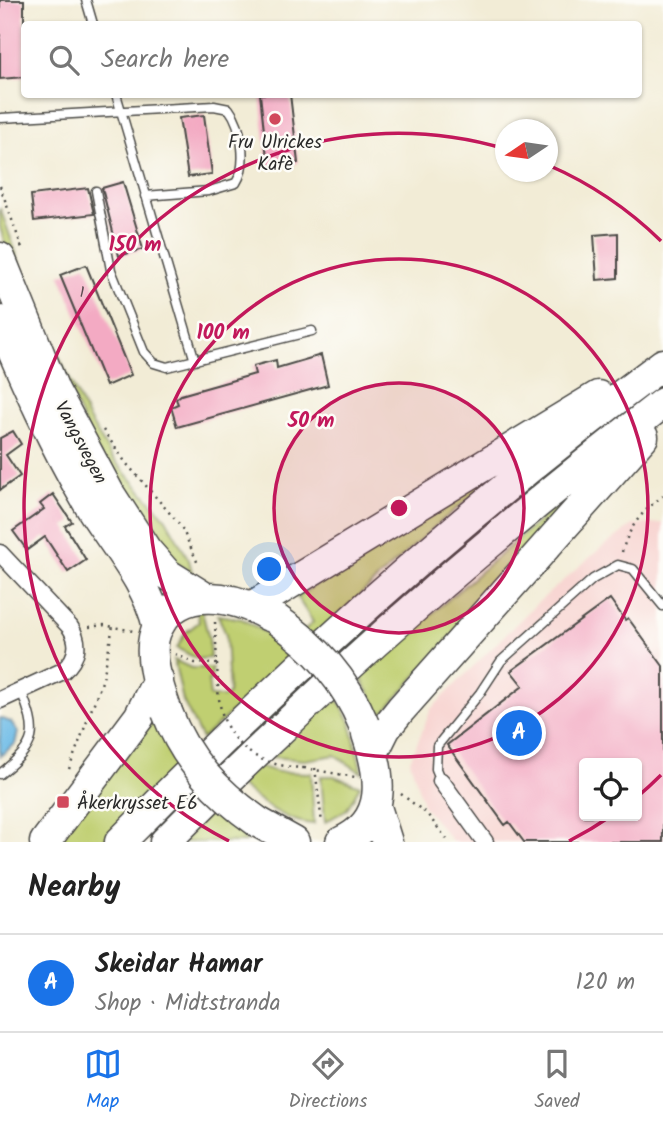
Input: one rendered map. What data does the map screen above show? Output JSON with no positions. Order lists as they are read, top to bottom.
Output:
{
  "streets": {
    "highway": ["Vangsvegen"]
  },
  "places": {
    "other": ["Fru Ulrickes Kafè"],
    "transit": ["Åkerkrysset E6"]
  },
  "house_numbers": ["1"],
  "north": "left",
  "page": {
    "search": "Search here",
    "pins": "A",
    "heading": "Nearby",
    "list": [
      {
        "mark": "A",
        "name": "Skeidar Hamar",
        "note": "Shop · Midtstranda",
        "value": "120 m"
      }
    ],
    "nav": ["Map", "Directions", "Saved"]
  },
  "rings": ["150 m", "100 m", "50 m"]
}
